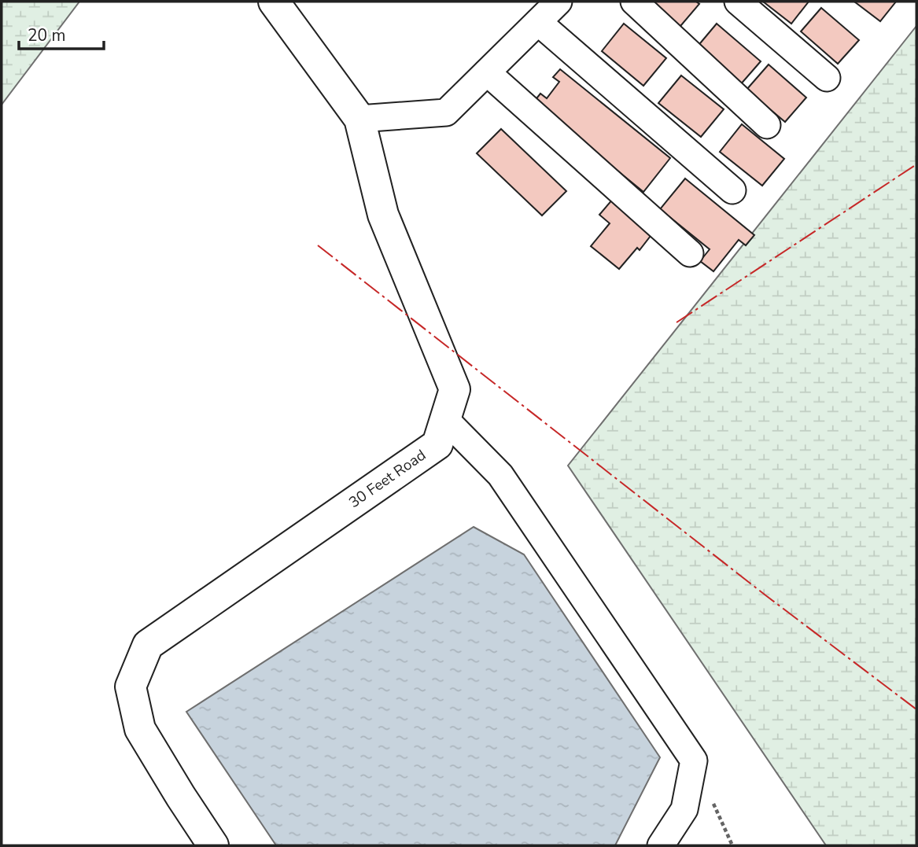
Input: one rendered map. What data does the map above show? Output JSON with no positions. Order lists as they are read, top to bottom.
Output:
{
  "streets": {
    "street": ["30 Feet Road"]
  },
  "scale_bar": "20 m"
}
